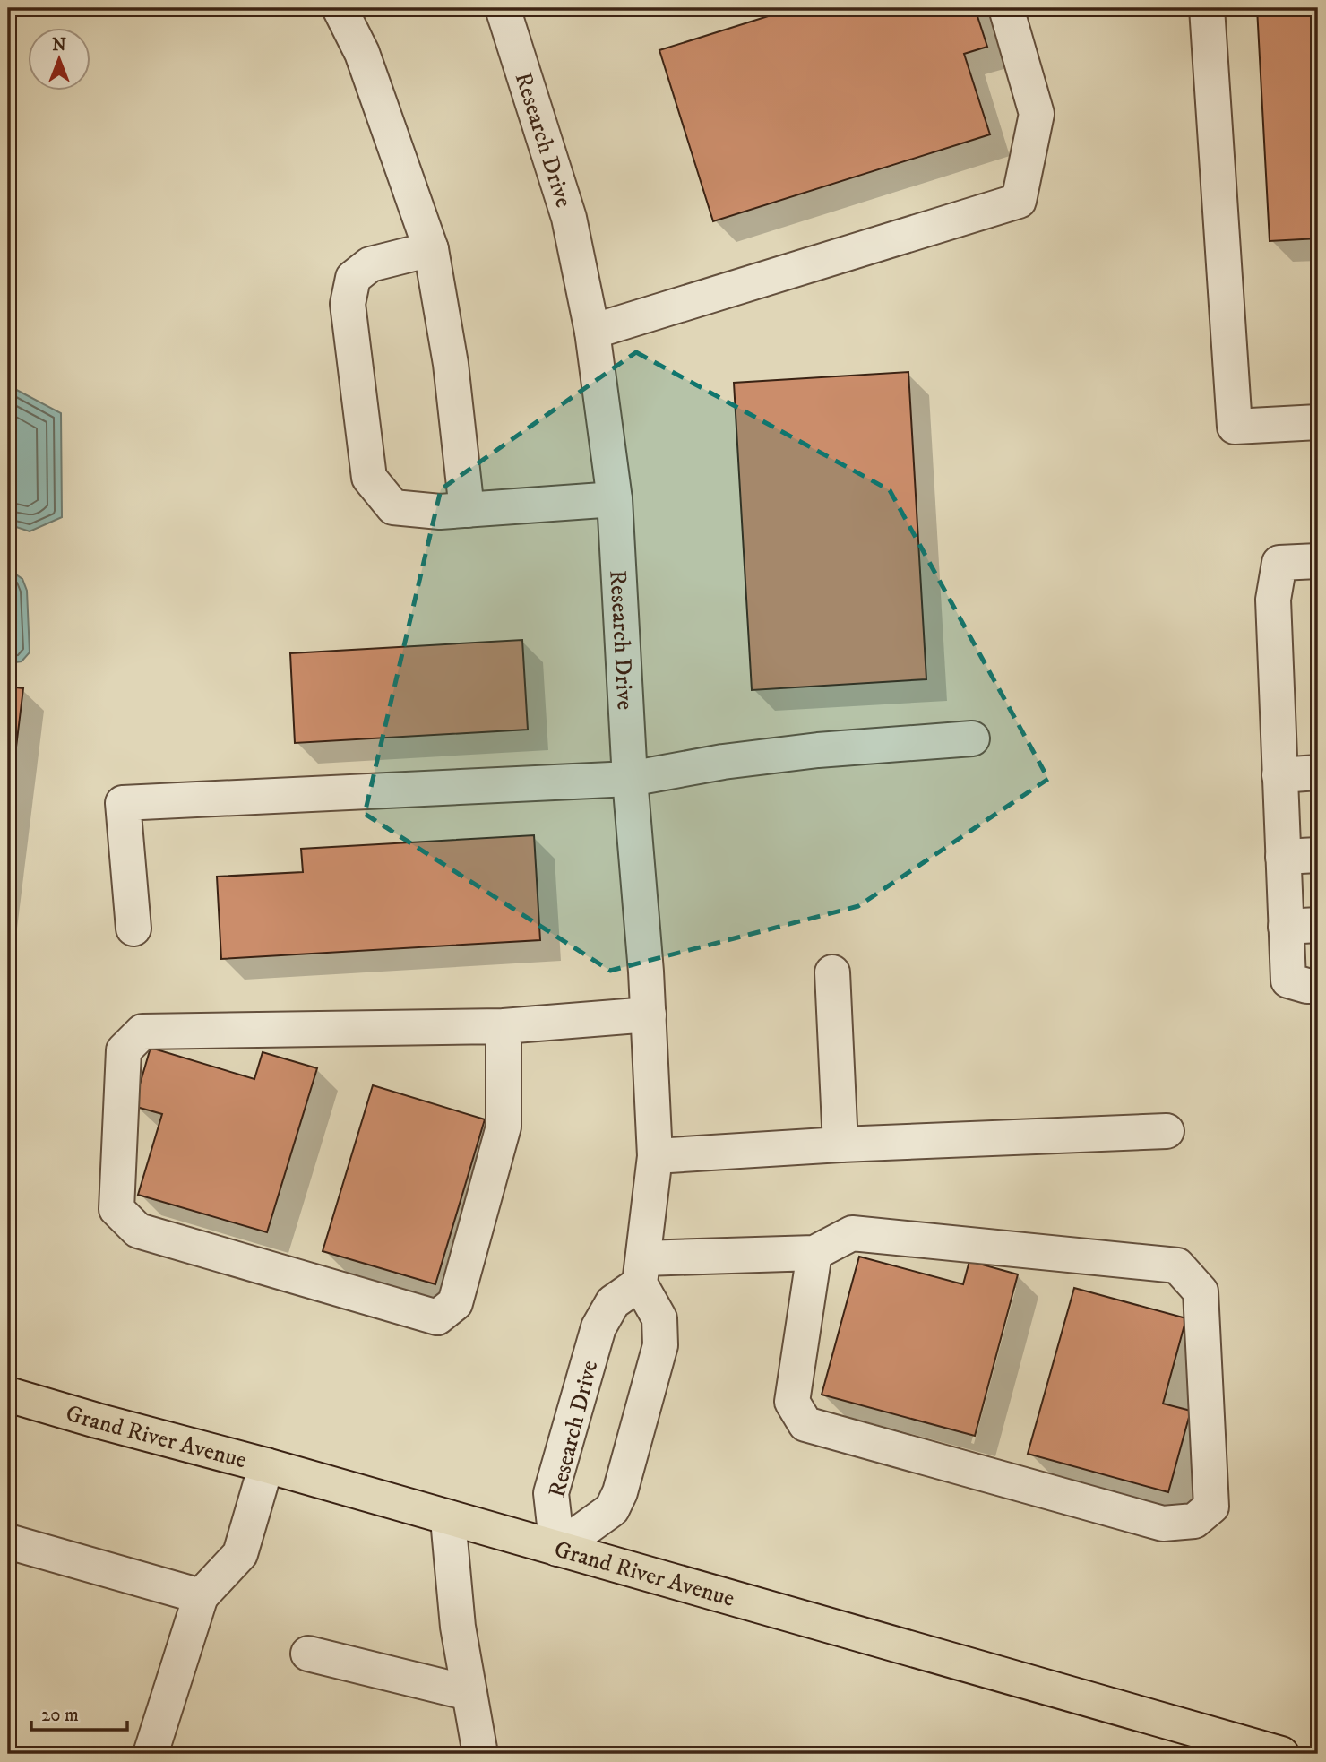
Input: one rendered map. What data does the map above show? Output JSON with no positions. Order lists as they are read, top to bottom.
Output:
{
  "streets": {
    "main road": ["Grand River Avenue"],
    "street": ["Research Drive"]
  },
  "crossings": [
    ["Research Drive", "Grand River Avenue"]
  ],
  "scale_bar": "20 m",
  "north": "top"
}
